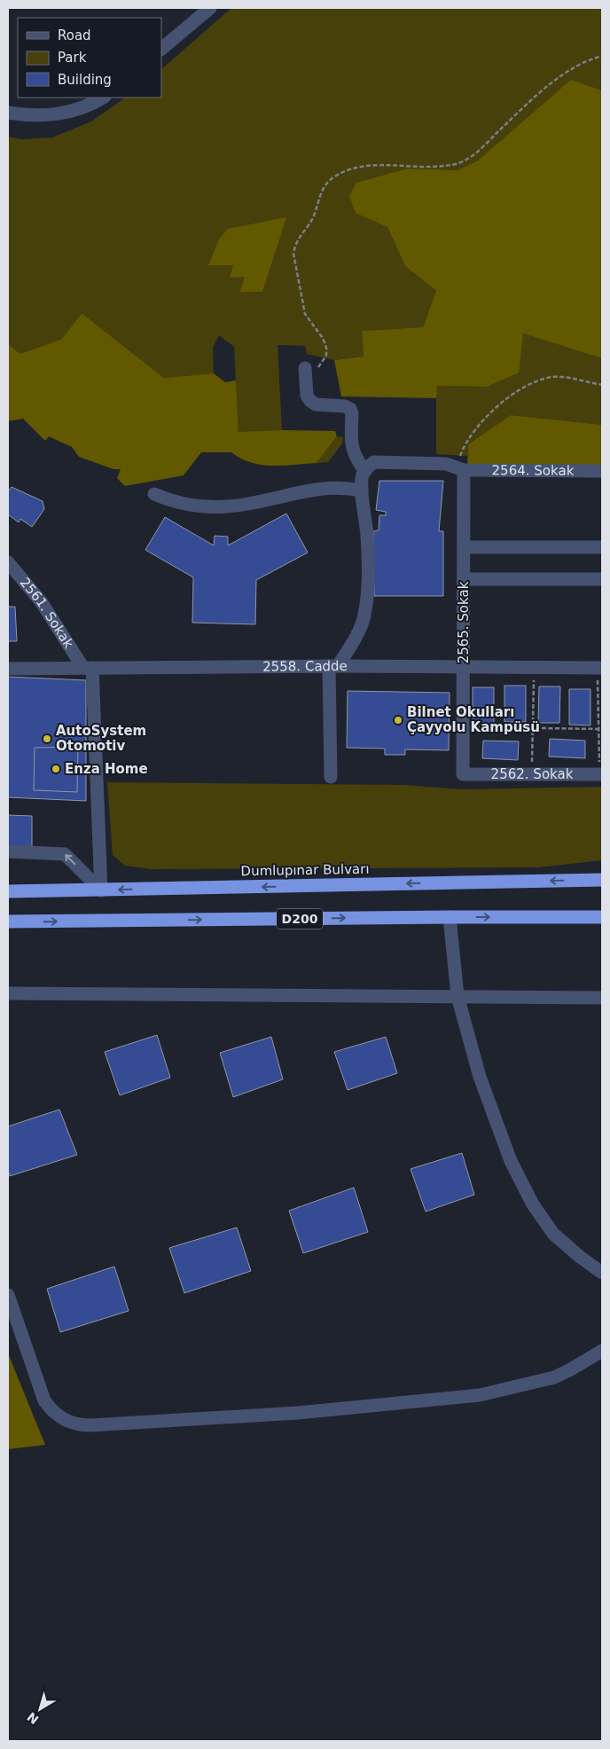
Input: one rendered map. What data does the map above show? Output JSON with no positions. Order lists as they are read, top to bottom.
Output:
{
  "streets": {
    "highway": ["Dumlupınar Bulvarı", "D200"],
    "street": [
      "2564. Sokak",
      "2561. Sokak",
      "2565. Sokak",
      "2558. Cadde",
      "2562. Sokak"
    ]
  },
  "crossings": [
    ["2564. Sokak", "2565. Sokak"],
    ["2561. Sokak", "2558. Cadde"],
    ["2565. Sokak", "2558. Cadde"],
    ["2565. Sokak", "2562. Sokak"]
  ],
  "places": ["Bilnet Okulları Çayyolu Kampüsü", "AutoSystem Otomotiv", "Enza Home"],
  "legend": ["Road", "Park", "Building"],
  "north": "bottom left"
}
